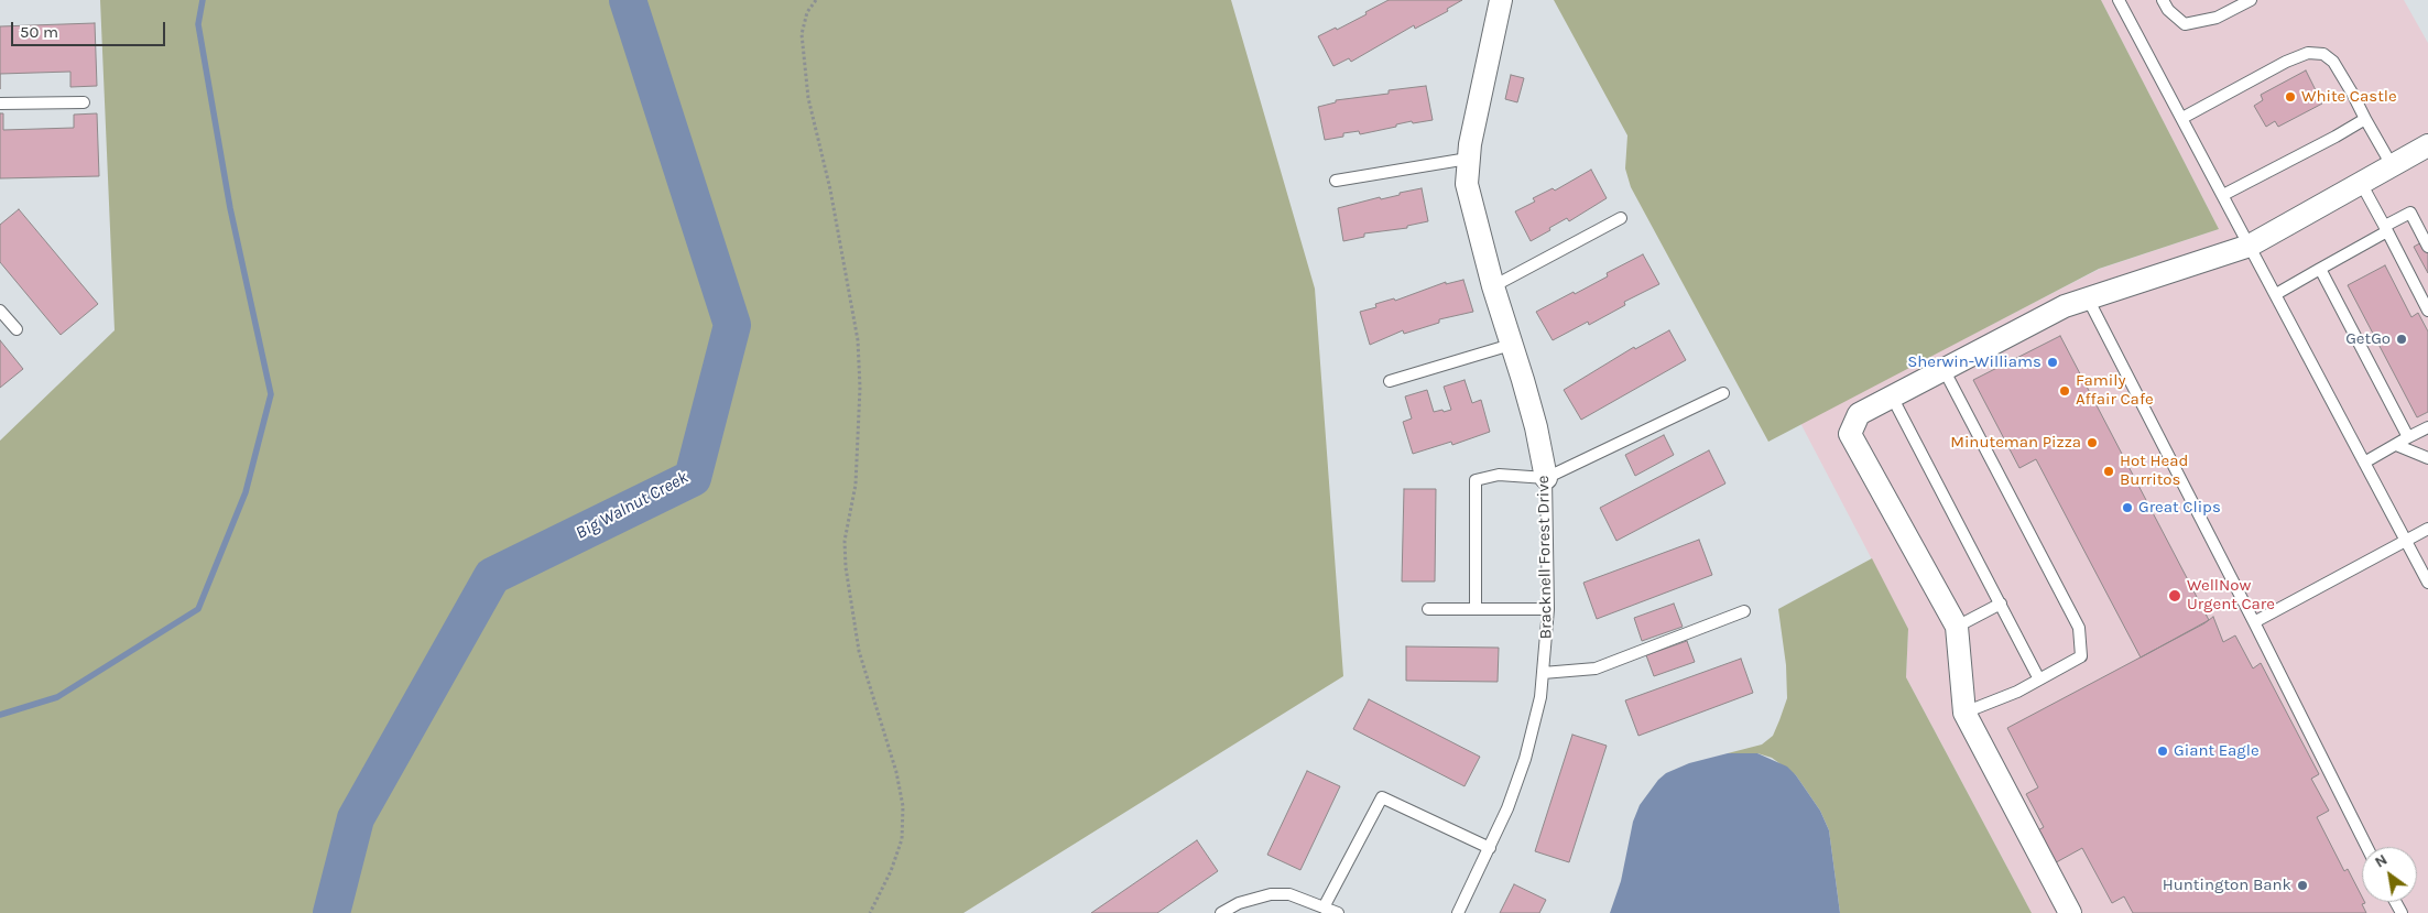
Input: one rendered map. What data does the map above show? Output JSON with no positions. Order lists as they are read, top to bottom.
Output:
{
  "streets": {
    "street": ["Bracknell Forest Drive"]
  },
  "water": ["Big Walnut Creek"],
  "places": [
    "White Castle",
    "GetGo",
    "Sherwin-Williams",
    "Family Affair Cafe",
    "Minuteman Pizza",
    "Hot Head Burritos",
    "Great Clips",
    "WellNow Urgent Care",
    "Giant Eagle",
    "Huntington Bank"
  ],
  "scale_bar": "50 m",
  "north": "top left"
}
